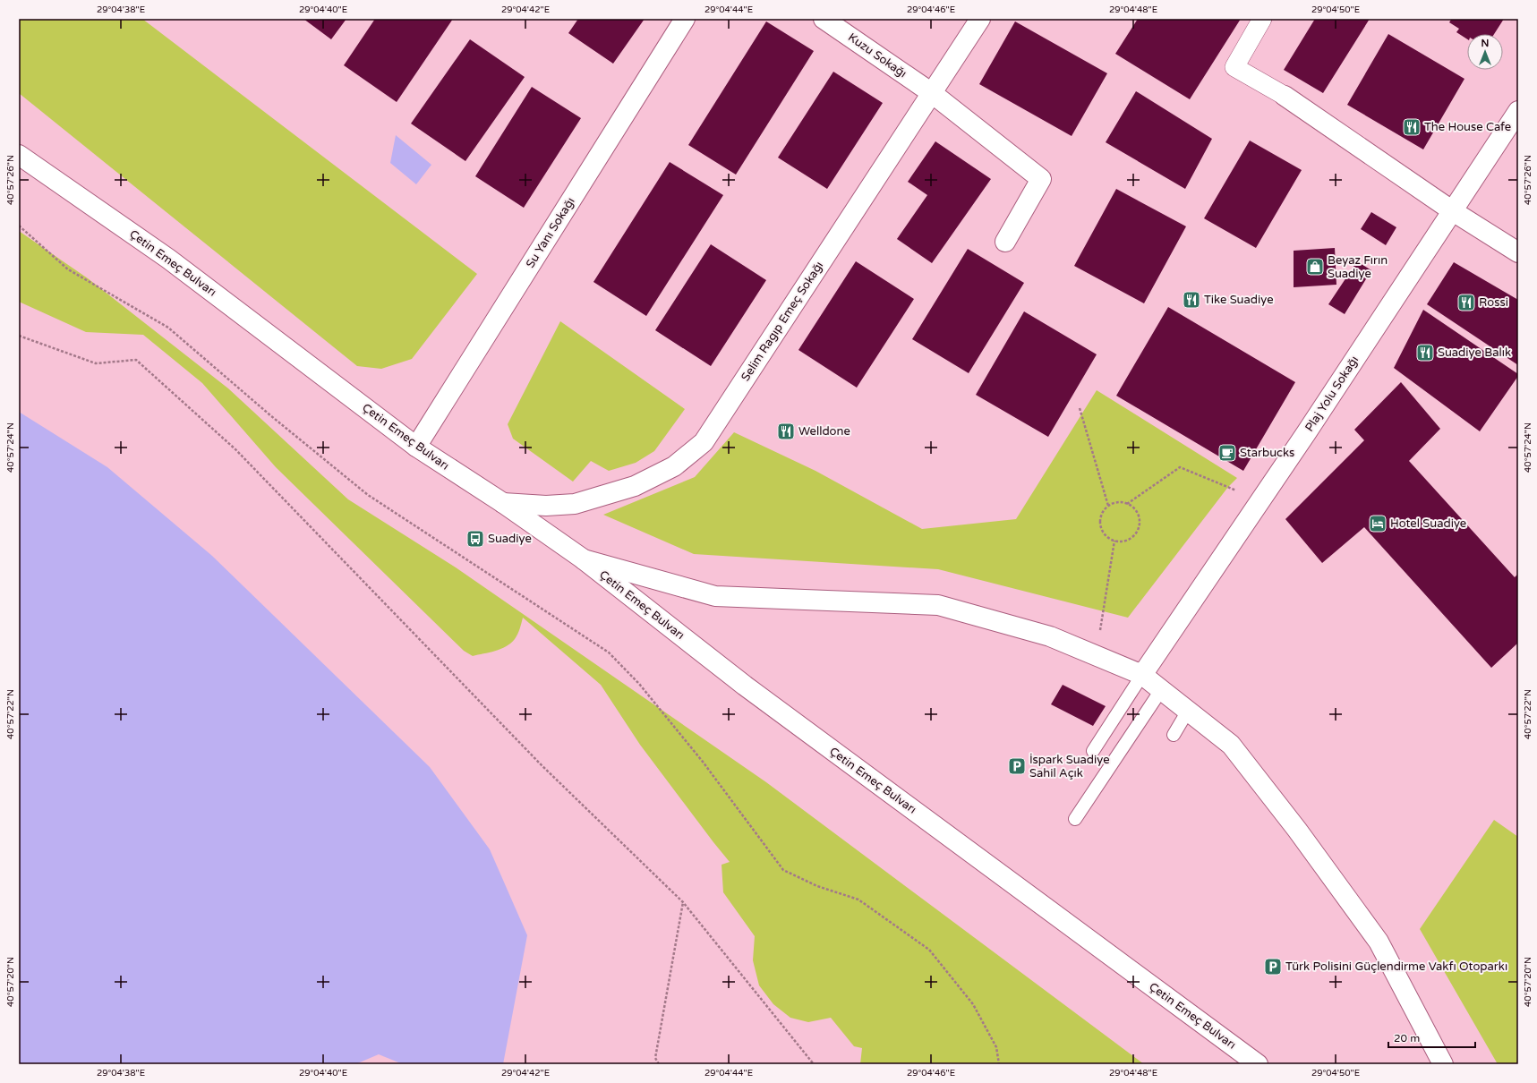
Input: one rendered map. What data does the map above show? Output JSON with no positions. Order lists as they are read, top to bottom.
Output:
{
  "streets": {
    "street": [
      "Kuzu Sokağı",
      "Su Yanı Sokağı",
      "Çetin Emeç Bulvarı",
      "Selim Ragıp Emeç Sokağı",
      "Plaj Yolu Sokağı"
    ]
  },
  "crossings": [
    ["Kuzu Sokağı", "Selim Ragıp Emeç Sokağı"],
    ["Su Yanı Sokağı", "Çetin Emeç Bulvarı"],
    ["Çetin Emeç Bulvarı", "Selim Ragıp Emeç Sokağı"]
  ],
  "places": {
    "restaurant": [
      "The House Cafe",
      "Tike Suadiye",
      "Rossi",
      "Suadiye Balık",
      "Welldone"
    ],
    "shop": ["Beyaz Fırın Suadiye"],
    "cafe": ["Starbucks"],
    "hotel": ["Hotel Suadiye"],
    "bus stop": ["Suadiye"],
    "parking": ["İspark Suadiye Sahil Açık", "Türk Polisini Güçlendirme Vakfı Otoparkı"]
  },
  "scale_bar": "20 m",
  "north": "top",
  "coordinates": [
    "29°04'38\"E",
    "29°04'40\"E",
    "29°04'42\"E",
    "29°04'44\"E",
    "29°04'46\"E",
    "29°04'48\"E",
    "29°04'50\"E",
    "40°57'26\"N",
    "40°57'24\"N",
    "40°57'22\"N",
    "40°57'20\"N"
  ]
}
